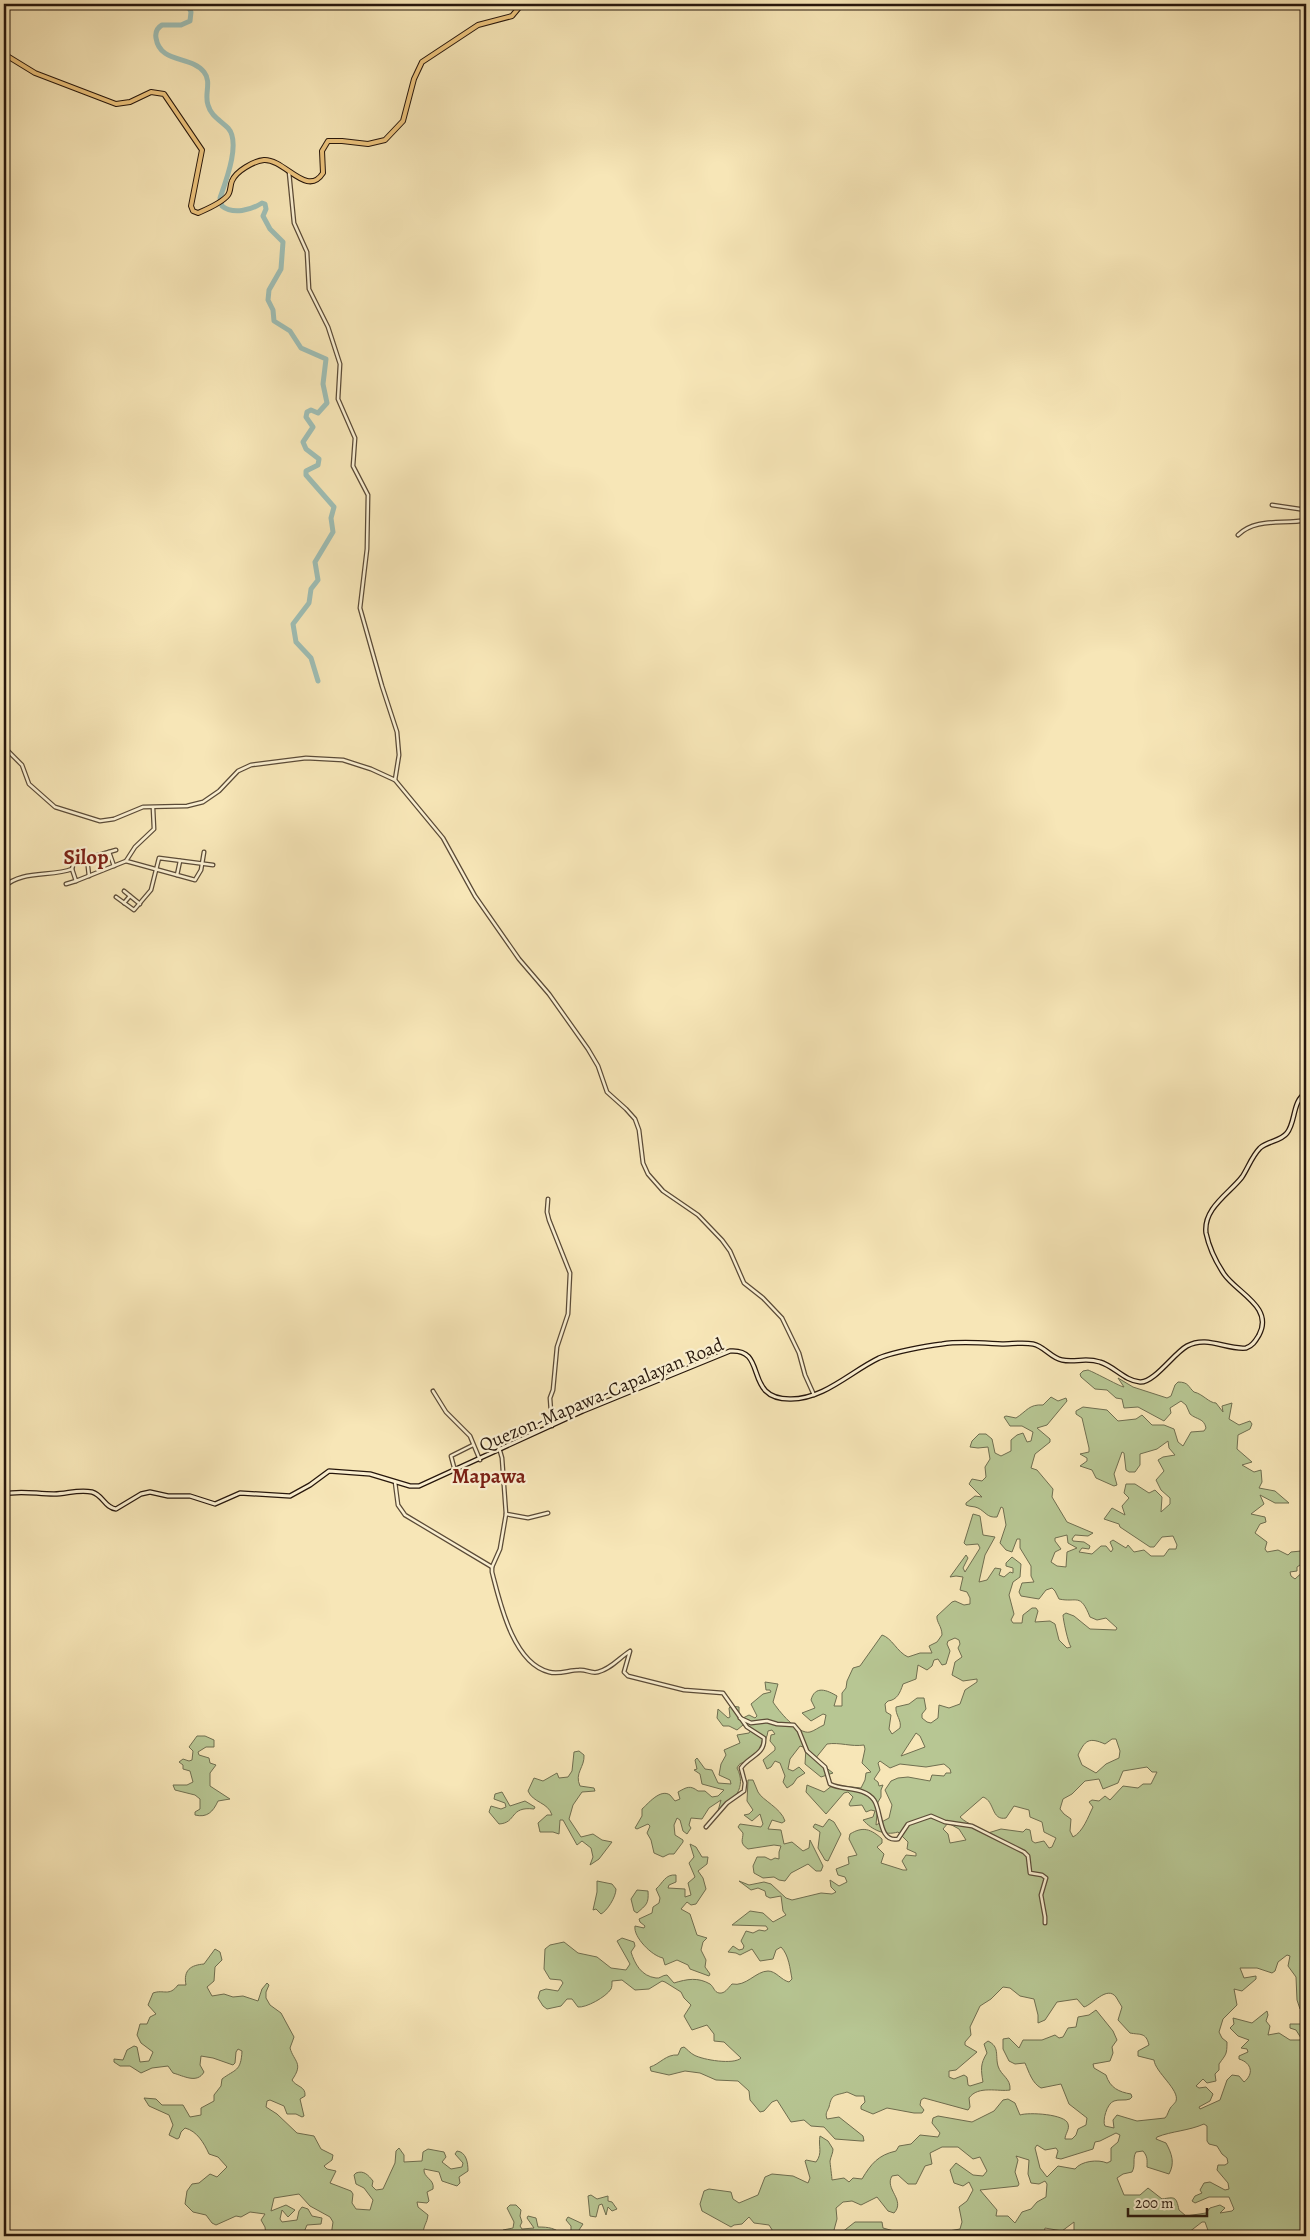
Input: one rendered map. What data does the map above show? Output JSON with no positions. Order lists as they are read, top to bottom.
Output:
{
  "streets": {
    "main road": ["Quezon-Mapawa-Capalayan Road"]
  },
  "districts": ["Silop", "Mapawa"],
  "scale_bar": "200 m"
}
